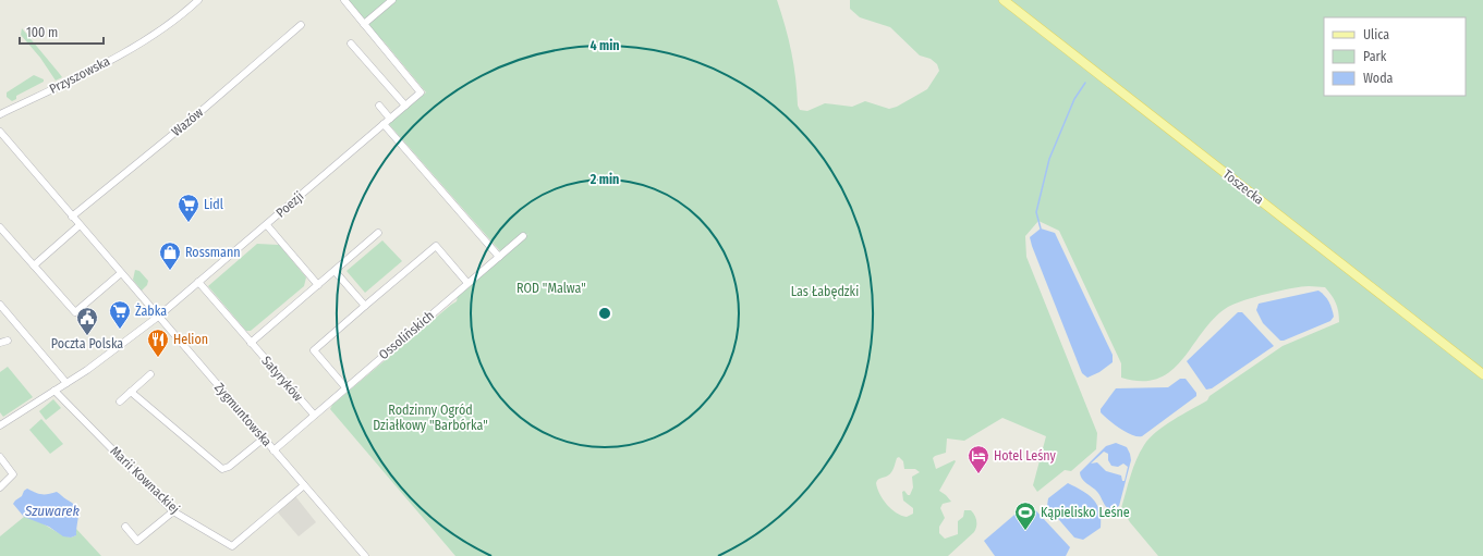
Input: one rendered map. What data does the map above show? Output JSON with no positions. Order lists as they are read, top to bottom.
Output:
{
  "streets": {
    "main road": ["Toszecka"],
    "street": [
      "Przyszowska",
      "Wazów",
      "Poezji",
      "Ossolińskich",
      "Satyryków",
      "Zygmuntowska",
      "Marii Kownackiej"
    ]
  },
  "crossings": [
    ["Wazów", "Zygmuntowska"],
    ["Poezji", "Satyryków"],
    ["Poezji", "Zygmuntowska"],
    ["Poezji", "Marii Kownackiej"],
    ["Ossolińskich", "Satyryków"],
    ["Ossolińskich", "Zygmuntowska"],
    ["Zygmuntowska", "Marii Kownackiej"]
  ],
  "water": ["Szuwarek"],
  "parks": ["ROD \"Malwa\"", "Las Łabędzki", "Rodzinny Ogród Działkowy \"Barbórka\""],
  "places": {
    "supermarket": ["Lidl", "Żabka"],
    "shop": ["Rossmann"],
    "public building": ["Poczta Polska"],
    "restaurant": ["Helion"],
    "hotel": ["Hotel Leśny"],
    "sports": ["Kąpielisko Leśne"]
  },
  "legend": ["Ulica", "Park", "Woda"],
  "scale_bar": "100 m",
  "rings": ["4 min", "2 min"]
}
